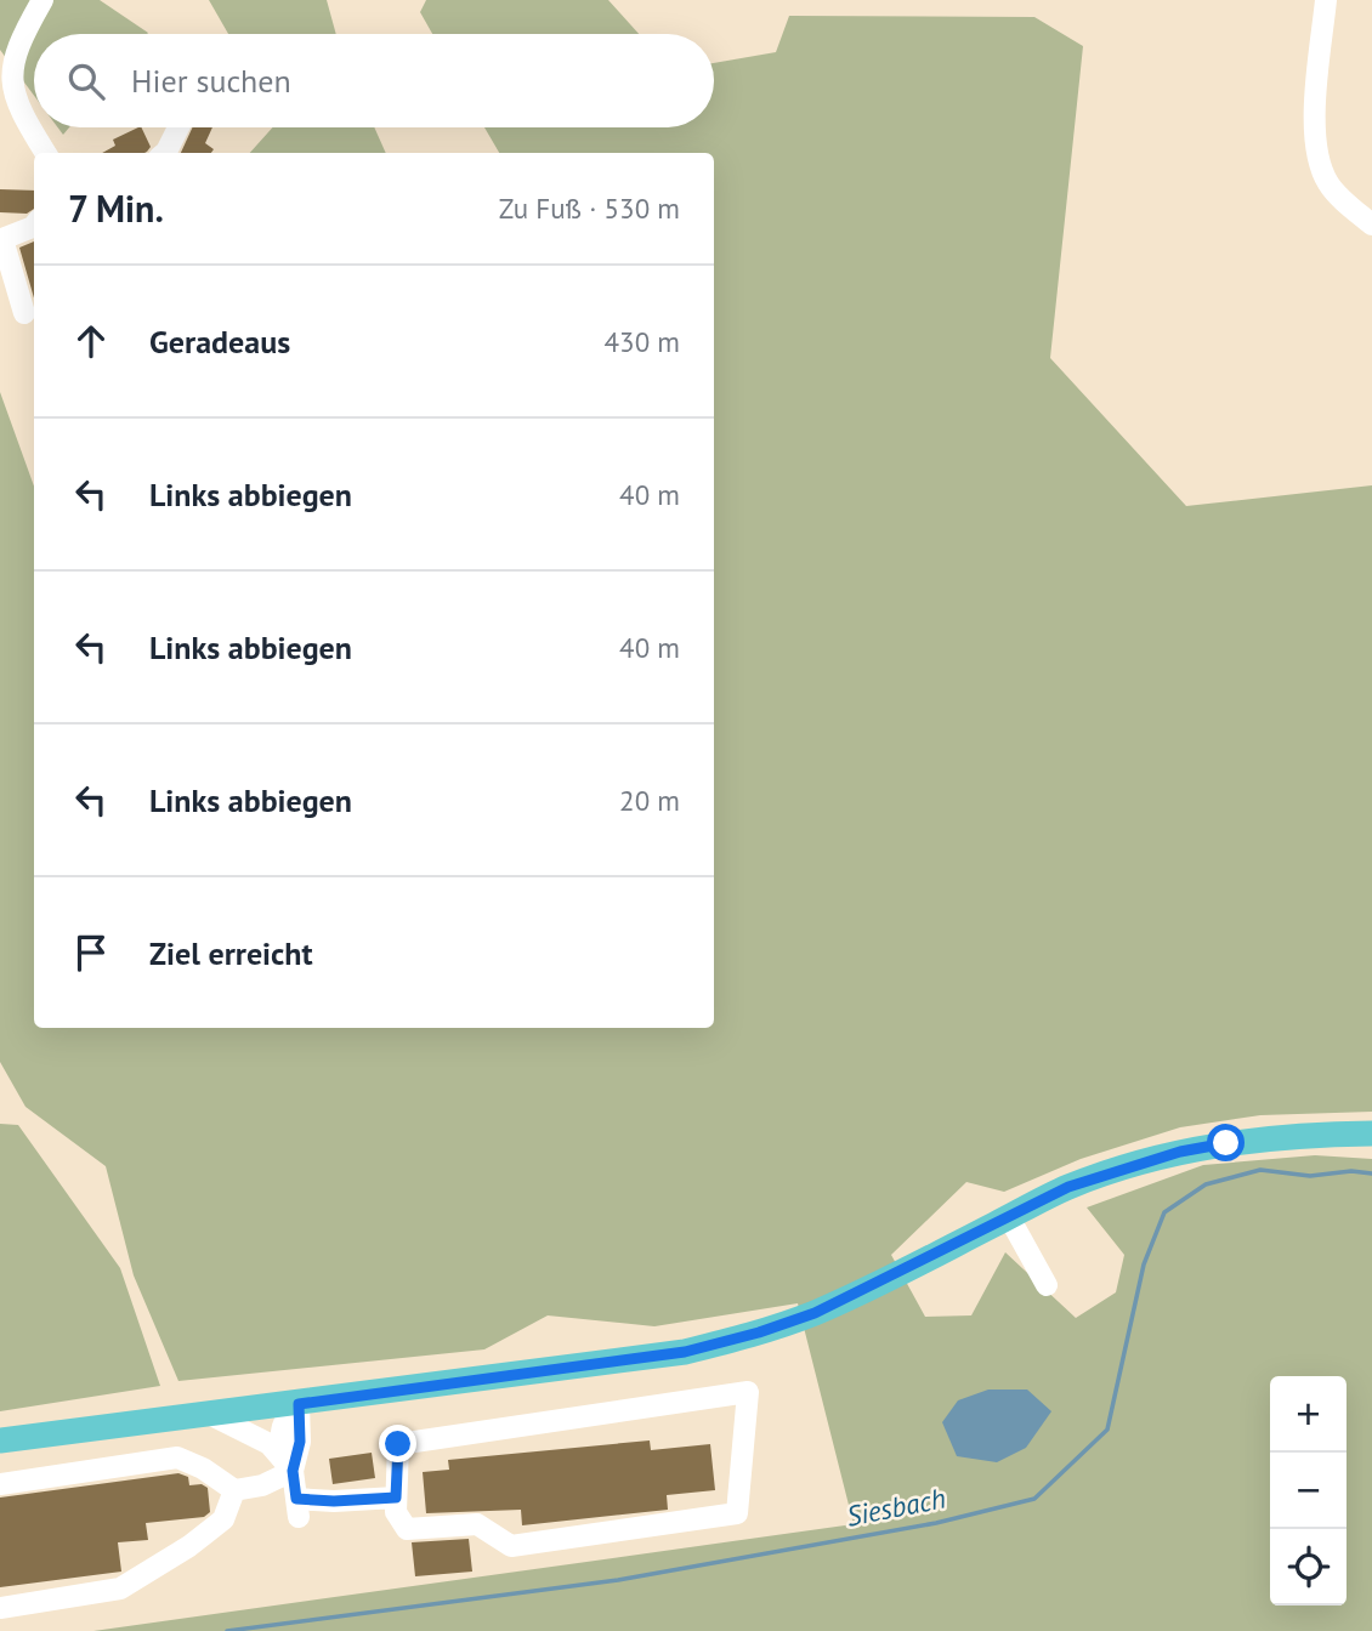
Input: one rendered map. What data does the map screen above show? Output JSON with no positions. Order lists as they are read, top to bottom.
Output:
{
  "water": ["Siesbach"],
  "page": {
    "search": "Hier suchen",
    "heading": ["7 Min.", "Zu Fuß · 530 m"],
    "list": [
      ["Geradeaus", "430 m"],
      ["Links abbiegen", "40 m"],
      ["Links abbiegen", "40 m"],
      ["Links abbiegen", "20 m"],
      "Ziel erreicht"
    ],
    "map_buttons": ["+", "−"]
  }
}
